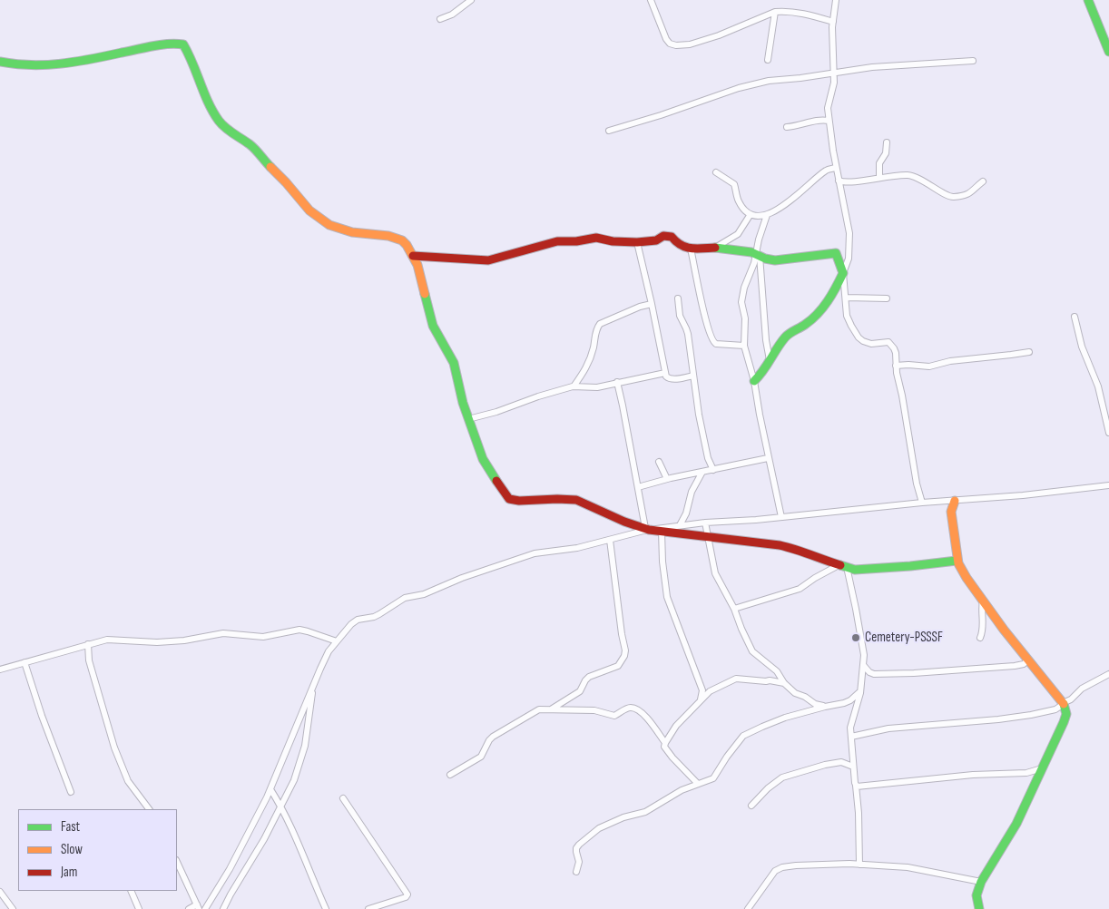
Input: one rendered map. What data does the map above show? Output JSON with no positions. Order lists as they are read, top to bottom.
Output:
{
  "places": ["Cemetery-PSSSF"],
  "legend": ["Fast", "Slow", "Jam"]
}
